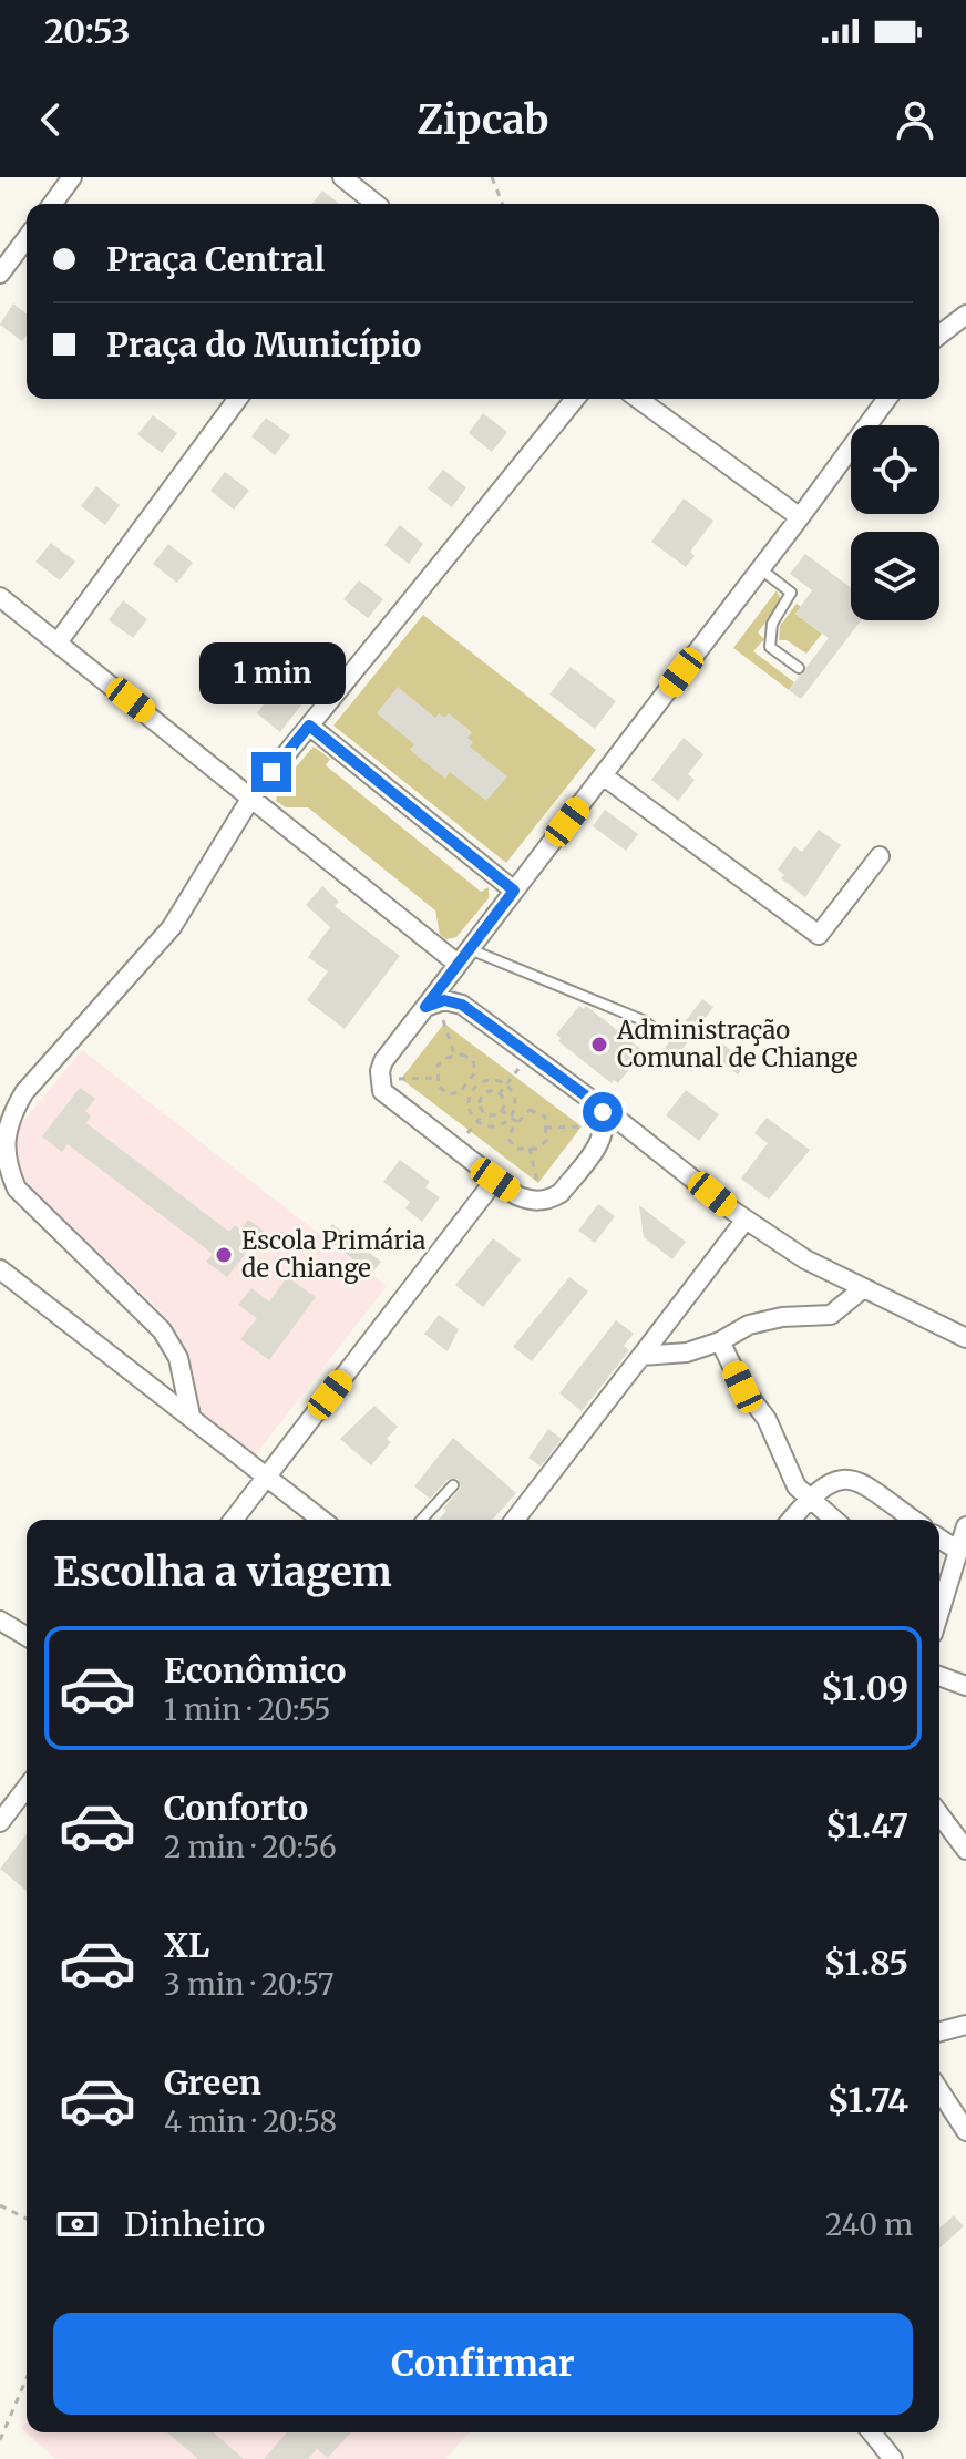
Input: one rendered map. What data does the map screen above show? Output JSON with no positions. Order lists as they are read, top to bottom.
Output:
{
  "places": ["Administração Comunal de Chiange", "Escola Primária de Chiange"],
  "page": {
    "status": "20:53",
    "header": "Zipcab",
    "banner": ["Praça Central", "Praça do Município"],
    "bubble": "1 min",
    "heading": "Escolha a viagem",
    "list": [
      {
        "name": "Econômico",
        "note": "1 min · 20:55",
        "value": "$1.09"
      },
      {
        "name": "Conforto",
        "note": "2 min · 20:56",
        "value": "$1.47"
      },
      {
        "name": "XL",
        "note": "3 min · 20:57",
        "value": "$1.85"
      },
      {
        "name": "Green",
        "note": "4 min · 20:58",
        "value": "$1.74"
      }
    ],
    "pay": ["Dinheiro", "240 m"],
    "buttons": "Confirmar"
  }
}
